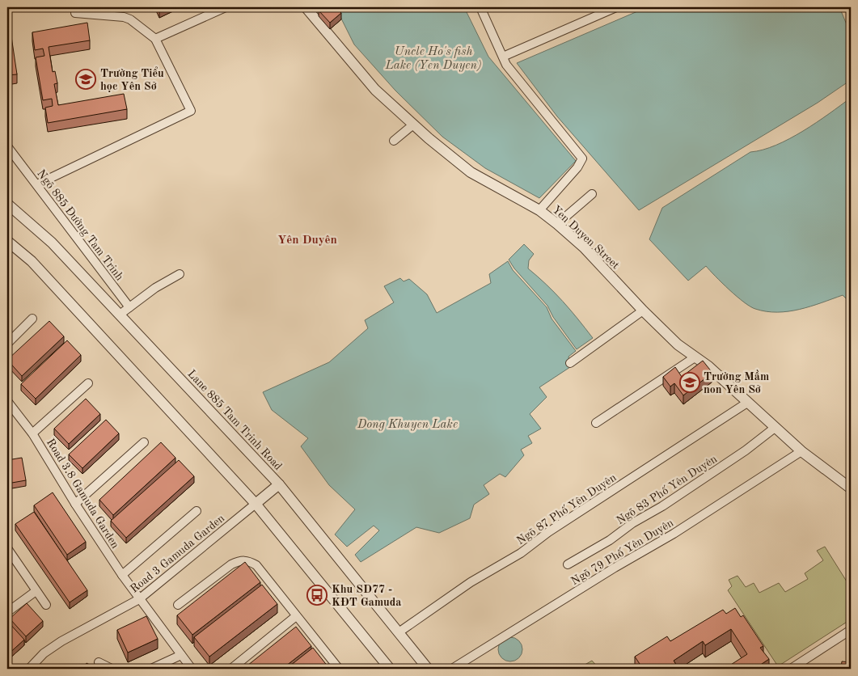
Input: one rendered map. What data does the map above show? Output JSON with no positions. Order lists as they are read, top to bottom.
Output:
{
  "streets": {
    "street": [
      "Ngõ 885 Đường Tam Trinh",
      "Yen Duyen Street",
      "Lane 885 Tam Trinh Road",
      "Ngõ 83 Phố Yên Duyên",
      "Road 3.8 Gamuda Garden",
      "Ngõ 87 Phố Yên Duyên",
      "Ngõ 79 Phố Yên Duyên",
      "Road 3 Gamuda Garden"
    ]
  },
  "crossings": [
    ["Yen Duyen Street", "Ngõ 83 Phố Yên Duyên"],
    ["Yen Duyen Street", "Ngõ 87 Phố Yên Duyên"],
    ["Yen Duyen Street", "Ngõ 79 Phố Yên Duyên"],
    ["Lane 885 Tam Trinh Road", "Ngõ 87 Phố Yên Duyên"],
    ["Road 3.8 Gamuda Garden", "Road 3 Gamuda Garden"]
  ],
  "districts": ["Yên Duyên"],
  "water": ["Uncle Ho's fish Lake (Yen Duyen)", "Dong Khuyen Lake"],
  "places": {
    "school or university": ["Trường Tiểu học Yên Sở", "Trường Mầm non Yên Sở"],
    "bus stop": ["Khu SD77 - KĐT Gamuda"]
  }
}
